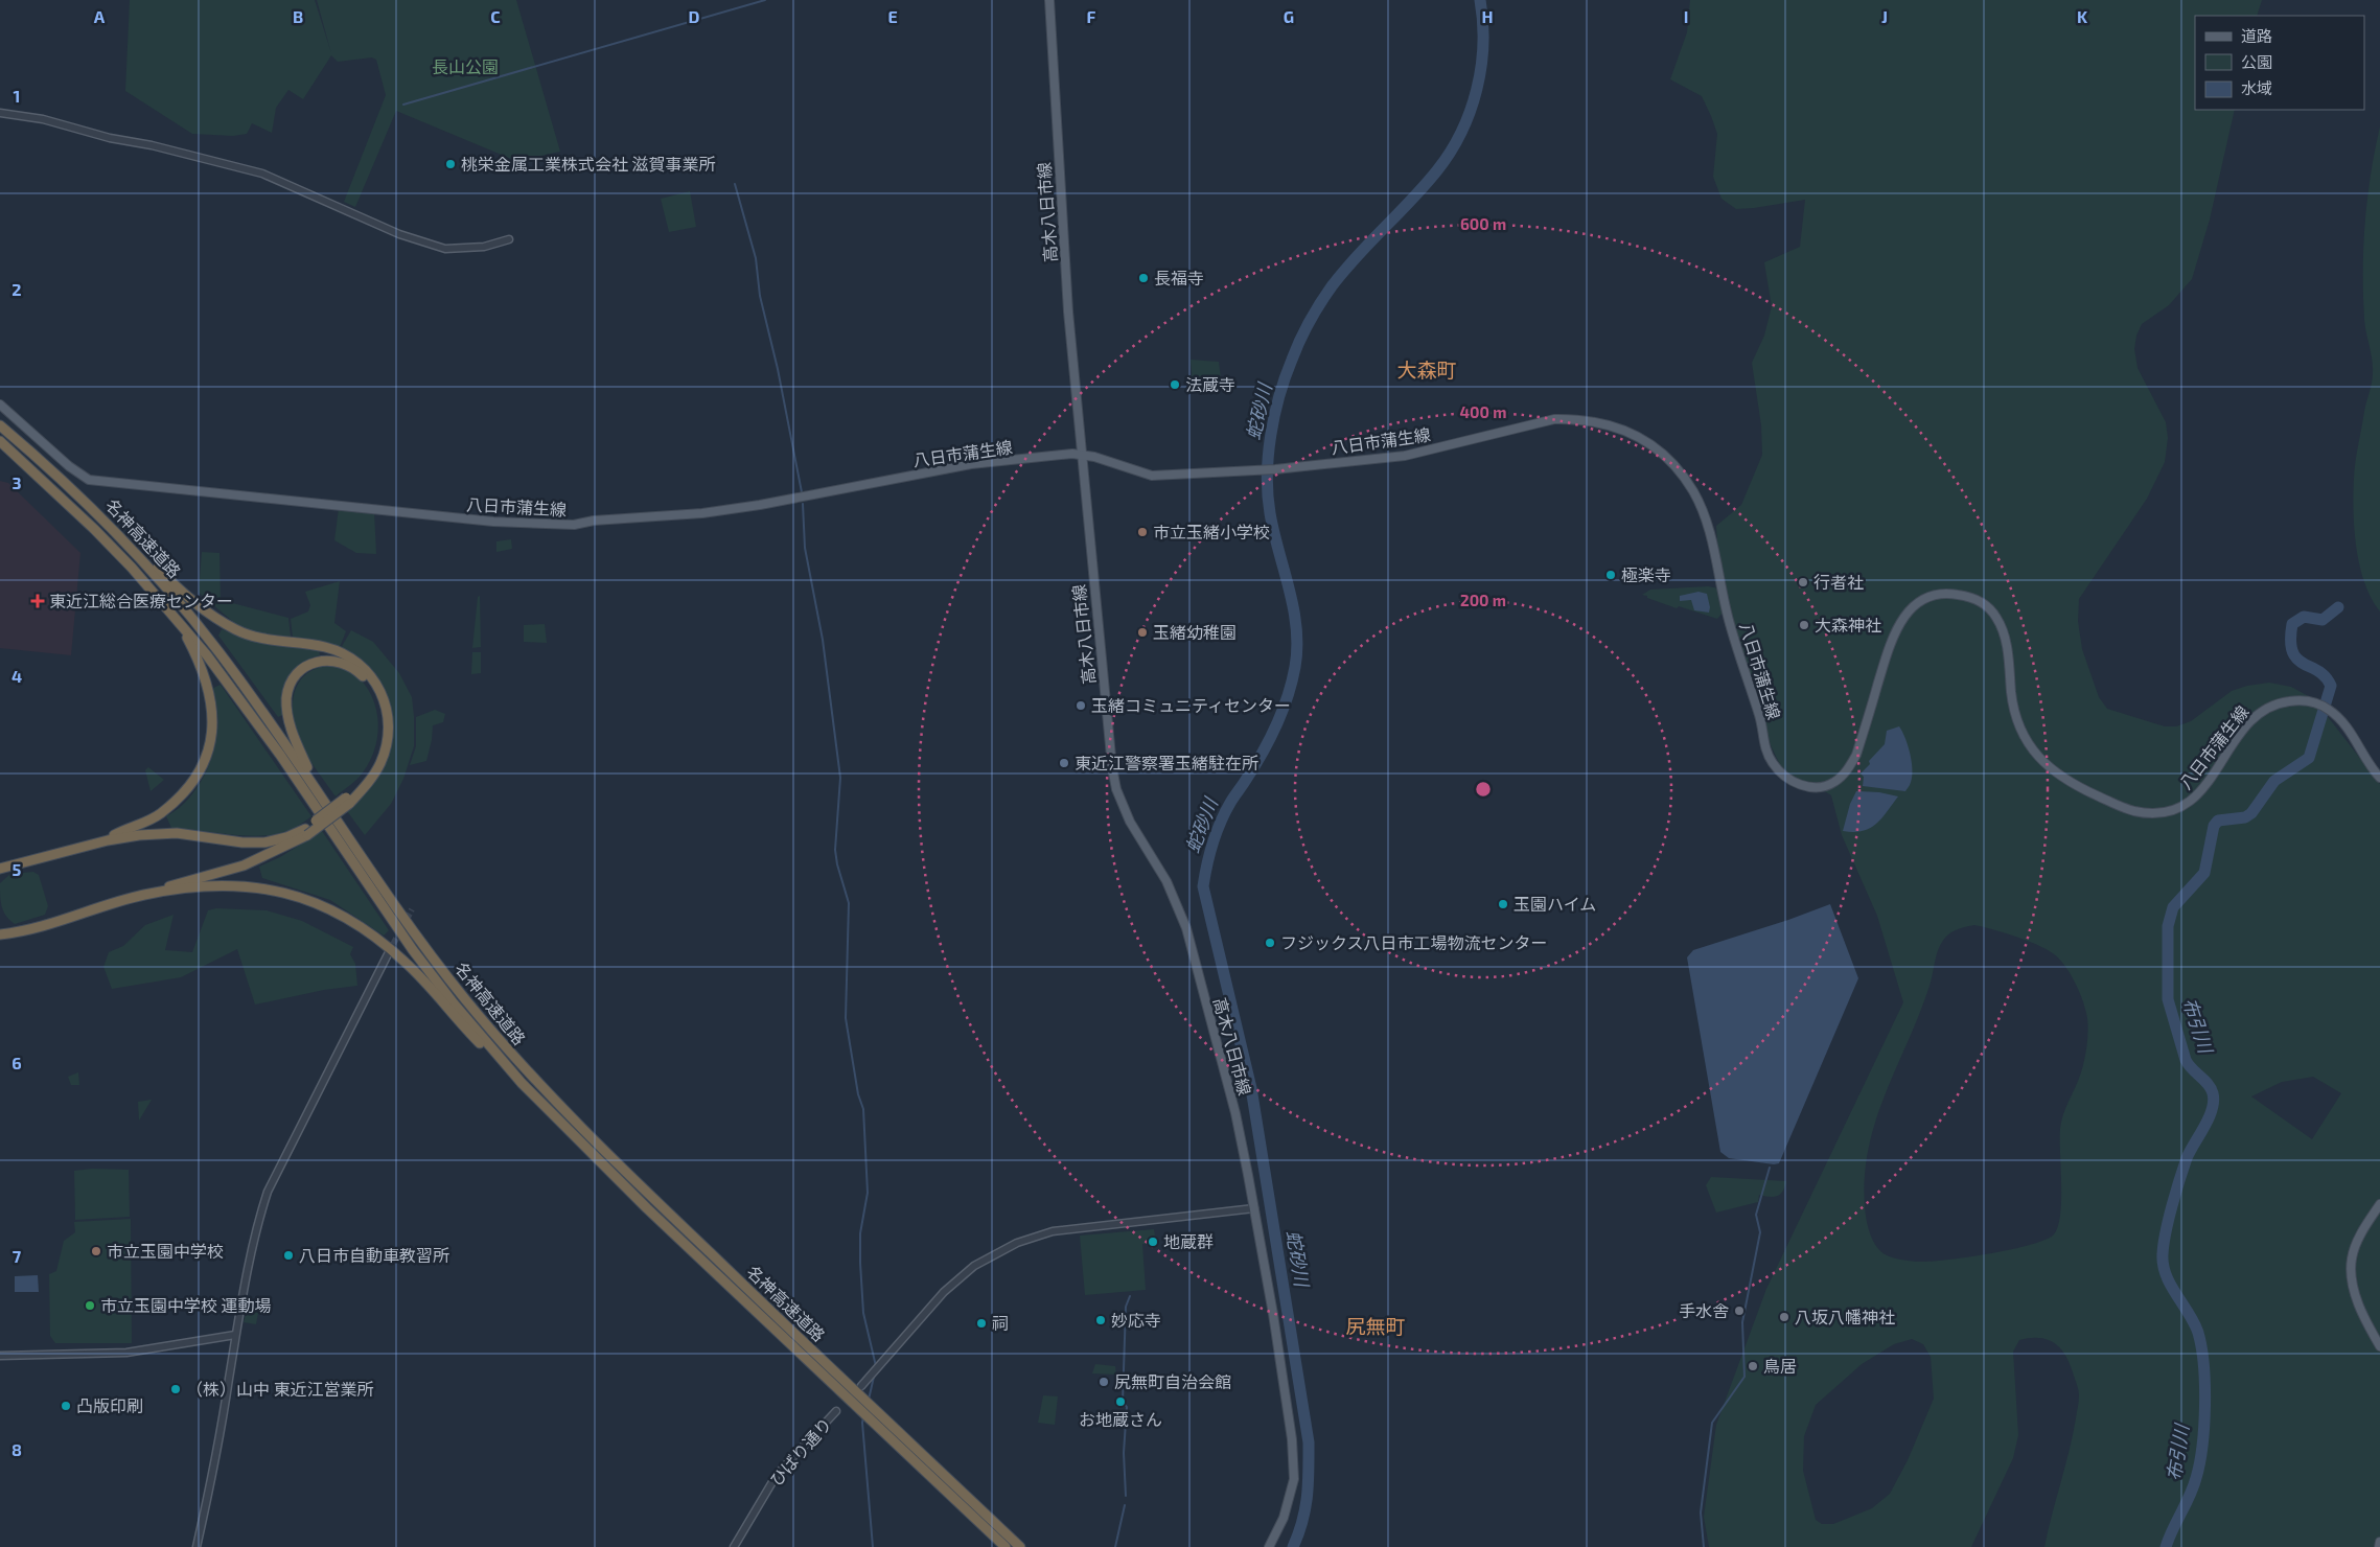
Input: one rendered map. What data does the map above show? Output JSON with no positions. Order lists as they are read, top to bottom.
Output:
{
  "streets": {
    "highway": ["名神高速道路"],
    "main road": ["高木八日市線", "八日市蒲生線"],
    "street": ["ひばり通り"]
  },
  "crossings": [
    ["高木八日市線", "八日市蒲生線"]
  ],
  "districts": ["大森町", "尻無町"],
  "water": ["蛇砂川", "布引川"],
  "parks": ["長山公園"],
  "places": {
    "other": [
      "桃栄金属工業株式会社 滋賀事業所",
      "長福寺",
      "法蔵寺",
      "市立玉緒小学校",
      "極楽寺",
      "行者社",
      "大森神社",
      "玉緒幼稚園",
      "玉緒コミュニティセンター",
      "東近江警察署玉緒駐在所",
      "玉園ハイム",
      "フジックス八日市工場物流センター",
      "地蔵群",
      "市立玉園中学校",
      "八日市自動車教習所",
      "市立玉園中学校 運動場",
      "手水舎",
      "八坂八幡神社",
      "妙応寺",
      "祠",
      "鳥居",
      "尻無町自治会館",
      "（株）山中 東近江営業所",
      "お地蔵さん",
      "凸版印刷"
    ],
    "health": ["東近江総合医療センター"]
  },
  "legend": ["道路", "公園", "水域"],
  "grid": {
    "columns": [
      "A",
      "B",
      "C",
      "D",
      "E",
      "F",
      "G",
      "H",
      "I",
      "J",
      "K"
    ],
    "rows": [
      "1",
      "2",
      "3",
      "4",
      "5",
      "6",
      "7",
      "8"
    ]
  },
  "rings": ["600 m", "400 m", "200 m"]
}
